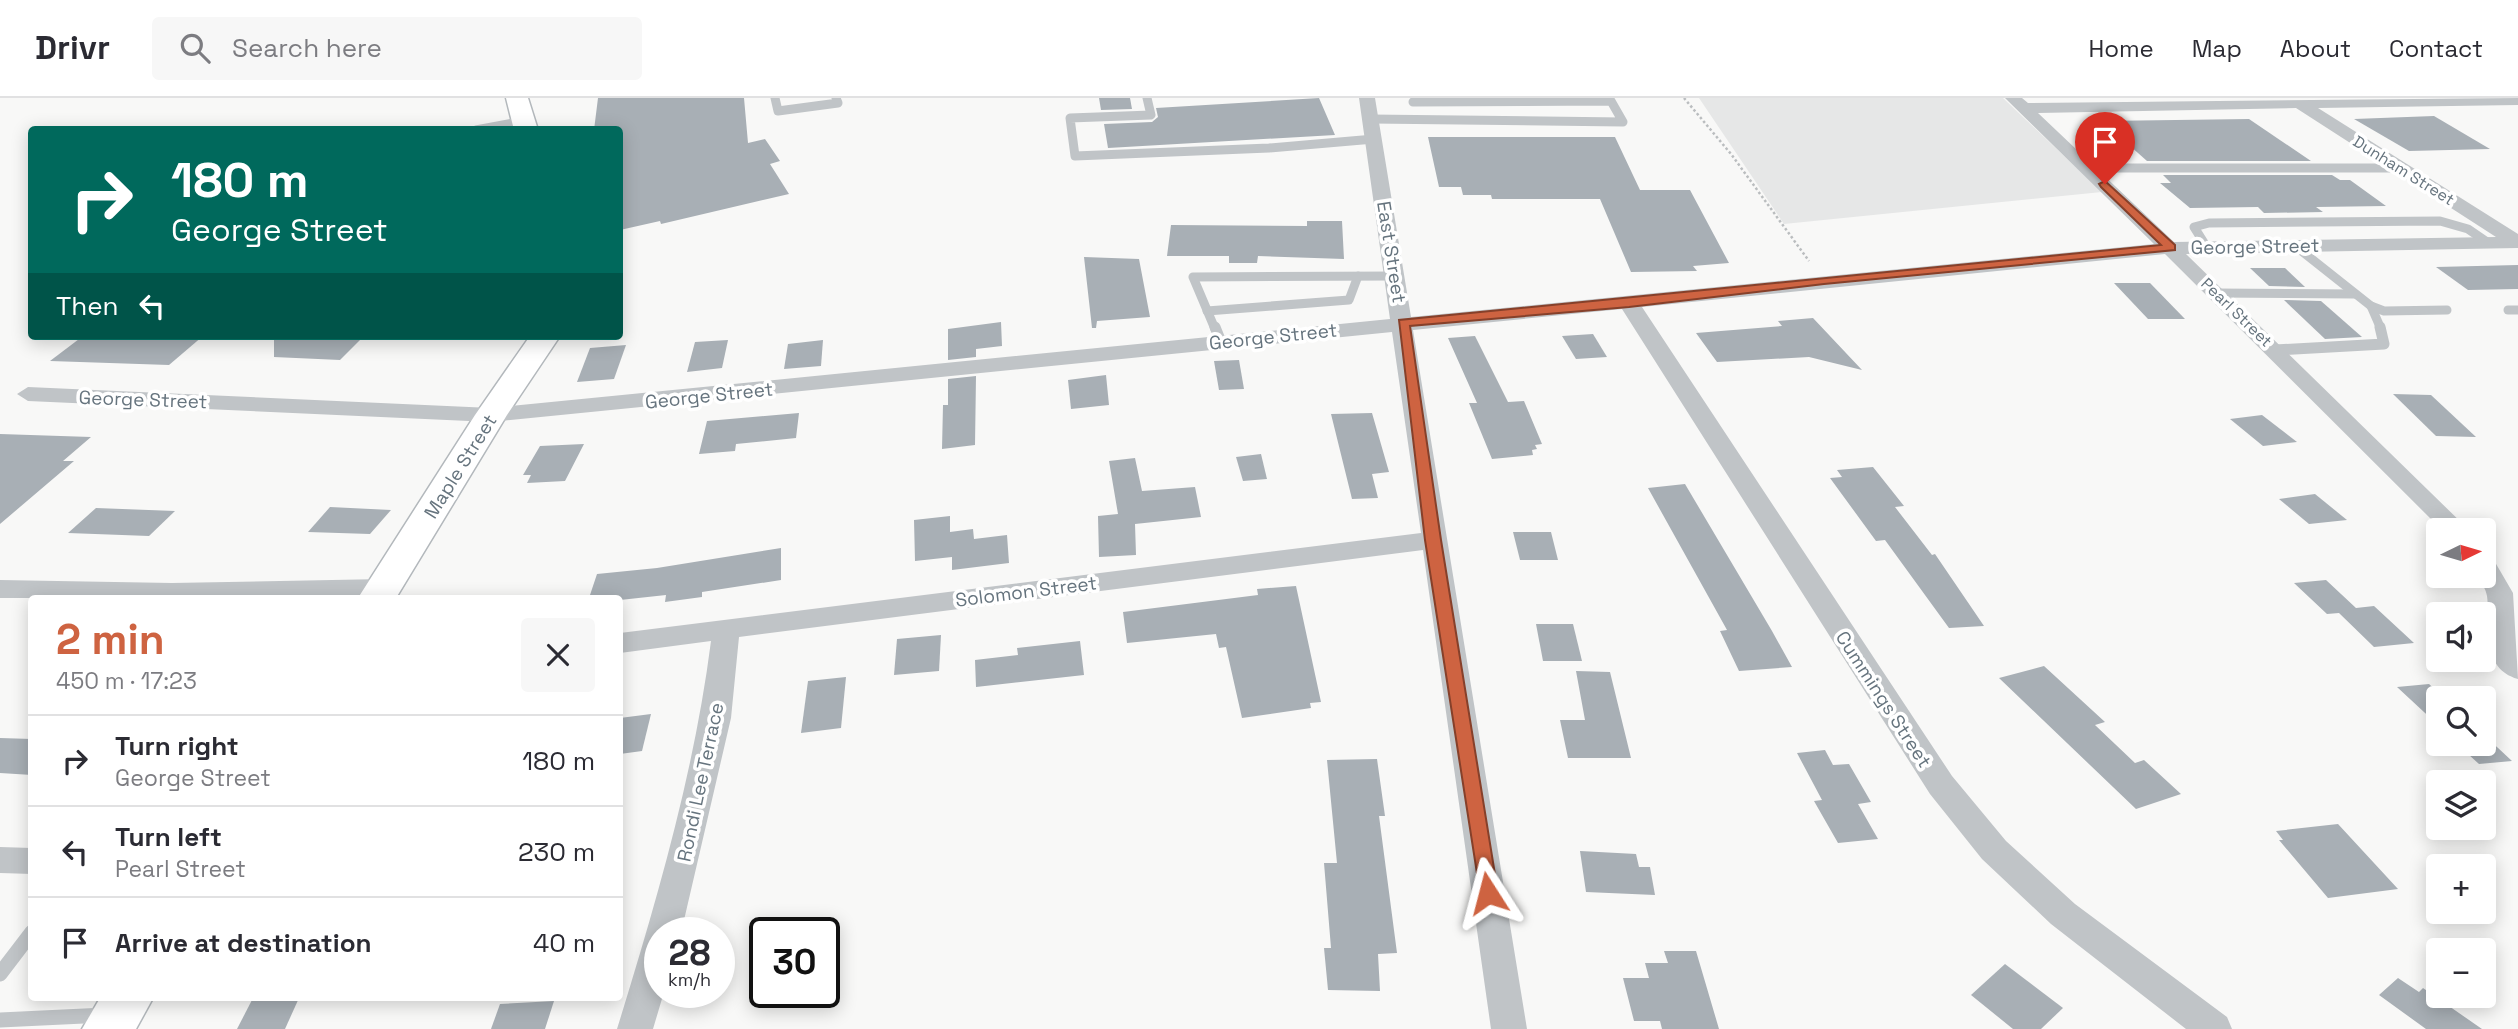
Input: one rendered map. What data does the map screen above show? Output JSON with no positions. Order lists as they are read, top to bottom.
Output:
{
  "streets": {
    "main road": ["Maple Street"],
    "street": [
      "Dunham Street",
      "George Street",
      "East Street",
      "Pearl Street",
      "Solomon Street",
      "Cummings Street",
      "Rondi Lee Terrace"
    ]
  },
  "crossings": [
    ["Dunham Street", "George Street"],
    ["George Street", "East Street"],
    ["George Street", "Pearl Street"],
    ["George Street", "Maple Street"],
    ["George Street", "Cummings Street"],
    ["East Street", "Solomon Street"],
    ["Solomon Street", "Rondi Lee Terrace"]
  ],
  "north": "right",
  "page": {
    "header": "Drivr",
    "search": "Search here",
    "nav": [
      "Home",
      "Map",
      "About",
      "Contact"
    ],
    "turn": ["180 m", "George Street"],
    "then": "Then",
    "map_buttons": ["+", "−"],
    "heading": ["2 min", "450 m · 17:23"],
    "list": [
      {
        "name": "Turn right",
        "note": "George Street",
        "value": "180 m"
      },
      {
        "name": "Turn left",
        "note": "Pearl Street",
        "value": "230 m"
      },
      {
        "name": "Arrive at destination",
        "value": "40 m"
      }
    ],
    "speed": "28 km/h",
    "limit": "30"
  }
}
